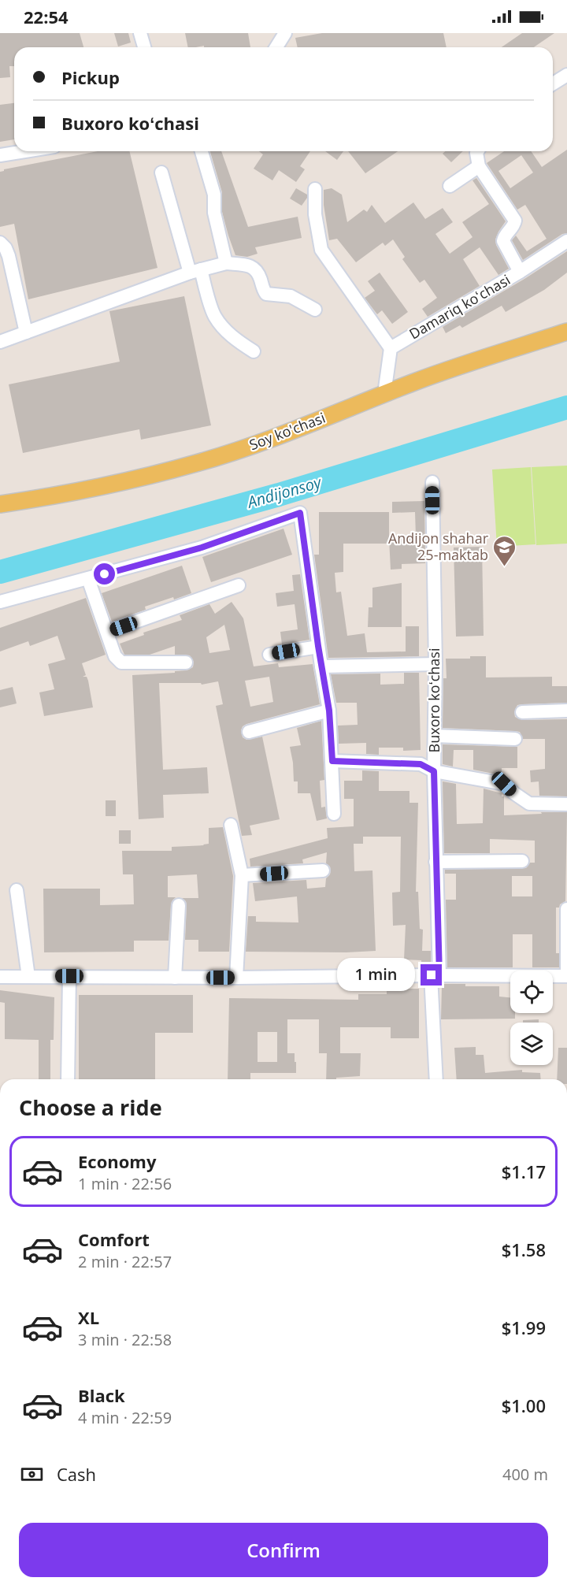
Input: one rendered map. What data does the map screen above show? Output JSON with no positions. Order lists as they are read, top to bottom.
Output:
{
  "streets": {
    "main road": ["Soy ko'chasi"],
    "street": ["Damariq koʻchasi", "Buxoro koʻchasi"]
  },
  "water": ["Andijonsoy"],
  "places": {
    "school or university": ["Andijon shahar 25-maktab"]
  },
  "page": {
    "status": "22:54",
    "banner": ["Pickup", "Buxoro koʻchasi"],
    "bubble": "1 min",
    "heading": "Choose a ride",
    "list": [
      {
        "name": "Economy",
        "note": "1 min · 22:56",
        "value": "$1.17"
      },
      {
        "name": "Comfort",
        "note": "2 min · 22:57",
        "value": "$1.58"
      },
      {
        "name": "XL",
        "note": "3 min · 22:58",
        "value": "$1.99"
      },
      {
        "name": "Black",
        "note": "4 min · 22:59",
        "value": "$1.00"
      }
    ],
    "pay": ["Cash", "400 m"],
    "buttons": "Confirm"
  }
}
